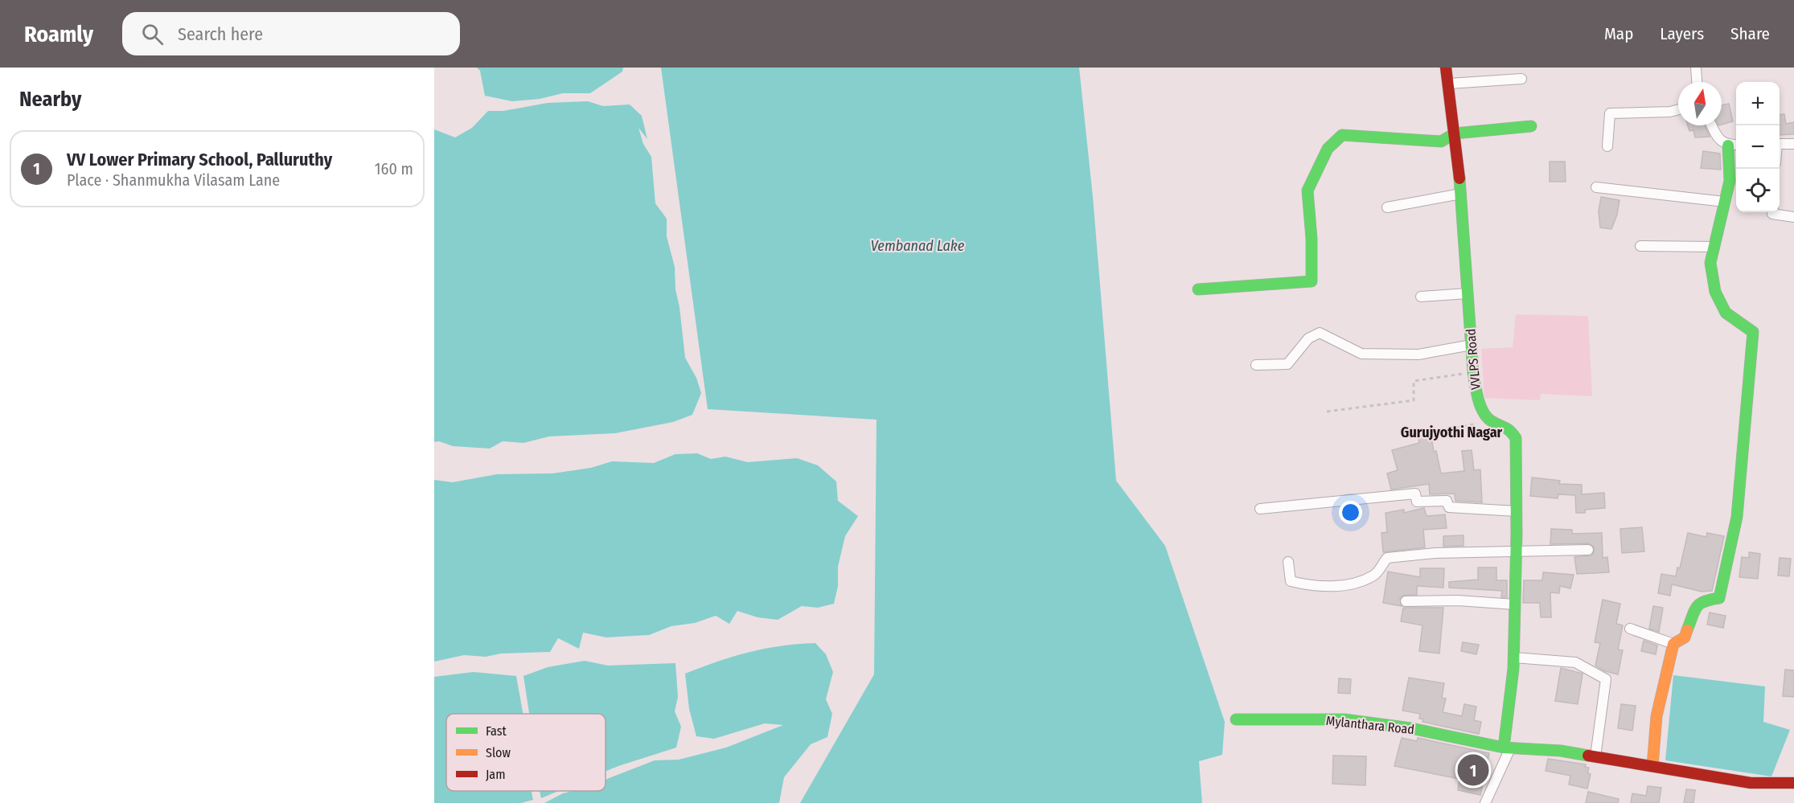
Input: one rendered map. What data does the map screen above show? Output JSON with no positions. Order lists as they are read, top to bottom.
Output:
{
  "streets": {
    "street": ["VVLPS Road", "Mylanthara Road"]
  },
  "districts": ["Gurujyothi Nagar"],
  "water": ["Vembanad Lake"],
  "legend": ["Fast", "Slow", "Jam"],
  "north": "top",
  "page": {
    "header": "Roamly",
    "search": "Search here",
    "nav": ["Map", "Layers", "Share"],
    "heading": "Nearby",
    "map_buttons": ["+", "−"],
    "list": [
      {
        "mark": "1",
        "name": "VV Lower Primary School, Palluruthy",
        "note": "Place · Shanmukha Vilasam Lane",
        "value": "160 m"
      }
    ],
    "pins": "1"
  }
}
